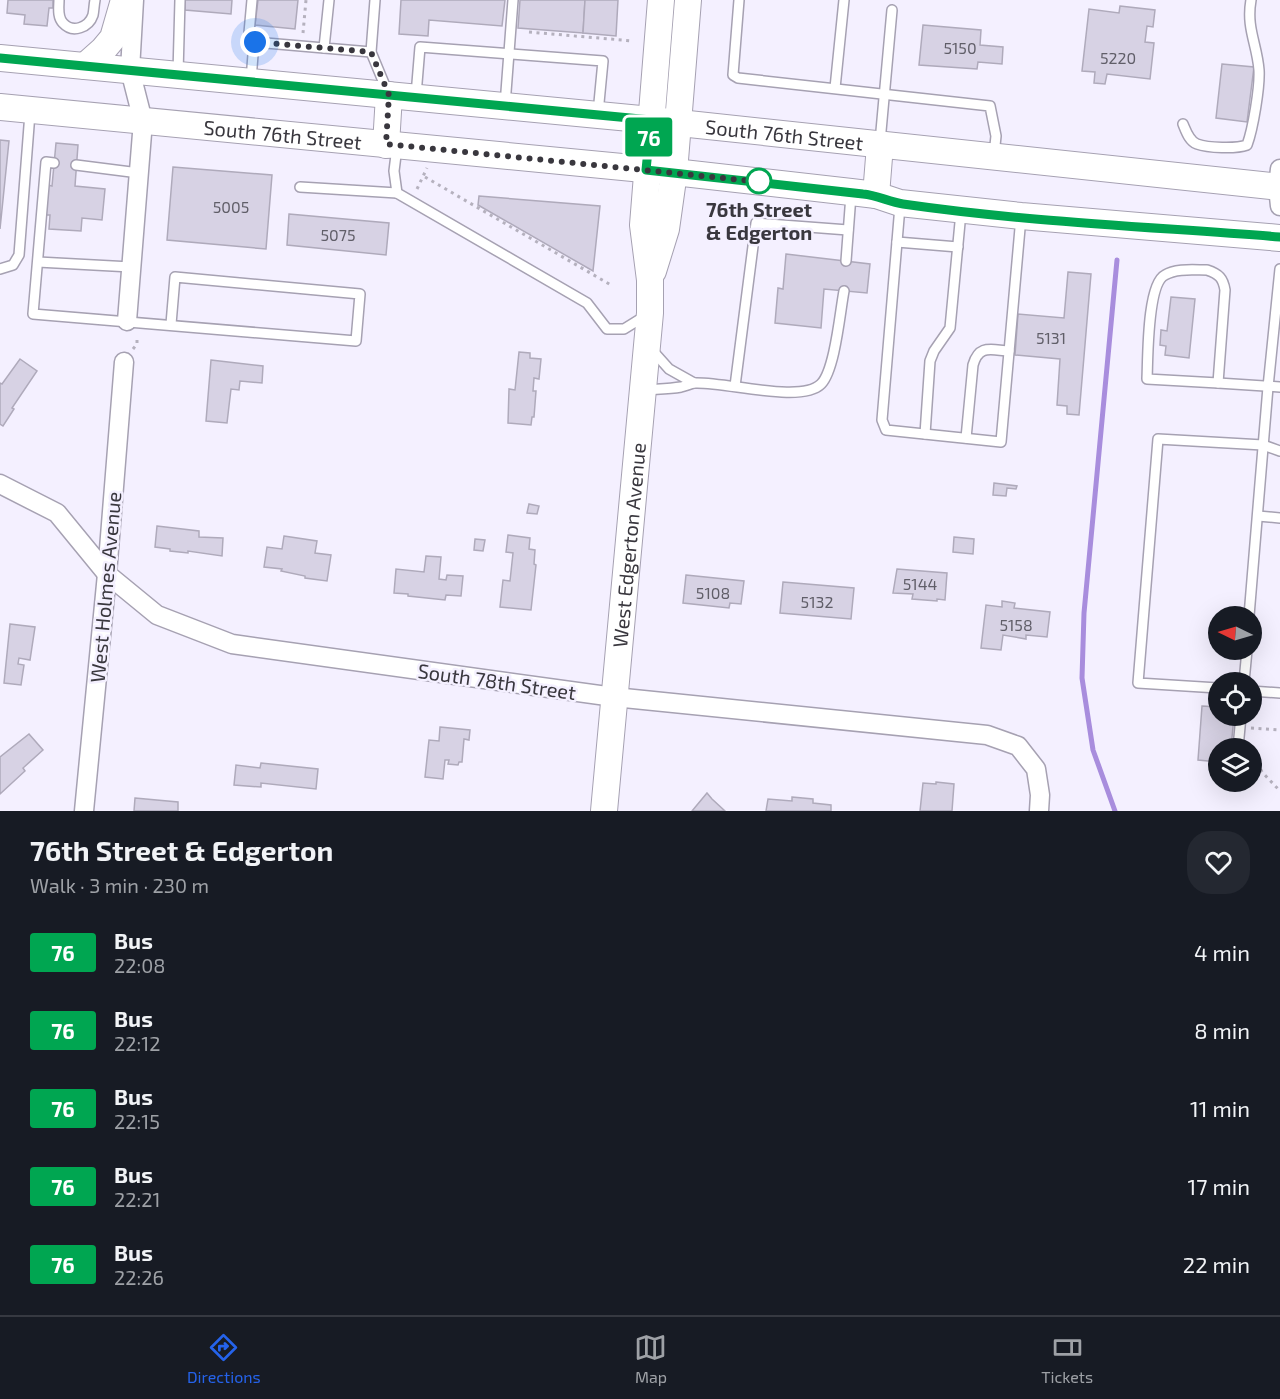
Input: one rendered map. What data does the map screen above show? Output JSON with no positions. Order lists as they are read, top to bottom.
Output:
{
  "streets": {
    "main road": ["South 76th Street", "West Edgerton Avenue"],
    "street": ["West Holmes Avenue", "South 78th Street"]
  },
  "crossings": [
    ["South 76th Street", "West Edgerton Avenue"],
    ["West Edgerton Avenue", "South 78th Street"],
    ["West Holmes Avenue", "South 78th Street"]
  ],
  "places": ["76th Street & Edgerton"],
  "lines": ["bus line 76"],
  "house_numbers": [
    "5150",
    "5220",
    "5005",
    "5075",
    "5131",
    "5144",
    "5108",
    "5132",
    "5158"
  ],
  "north": "left",
  "page": {
    "on_map": "76",
    "heading": ["76th Street & Edgerton", "Walk · 3 min · 230 m"],
    "list": [
      {
        "mark": "76",
        "name": "Bus",
        "note": "22:08",
        "value": "4 min"
      },
      {
        "mark": "76",
        "name": "Bus",
        "note": "22:12",
        "value": "8 min"
      },
      {
        "mark": "76",
        "name": "Bus",
        "note": "22:15",
        "value": "11 min"
      },
      {
        "mark": "76",
        "name": "Bus",
        "note": "22:21",
        "value": "17 min"
      },
      {
        "mark": "76",
        "name": "Bus",
        "note": "22:26",
        "value": "22 min"
      }
    ],
    "tabs": ["Directions", "Map", "Tickets"]
  }
}
